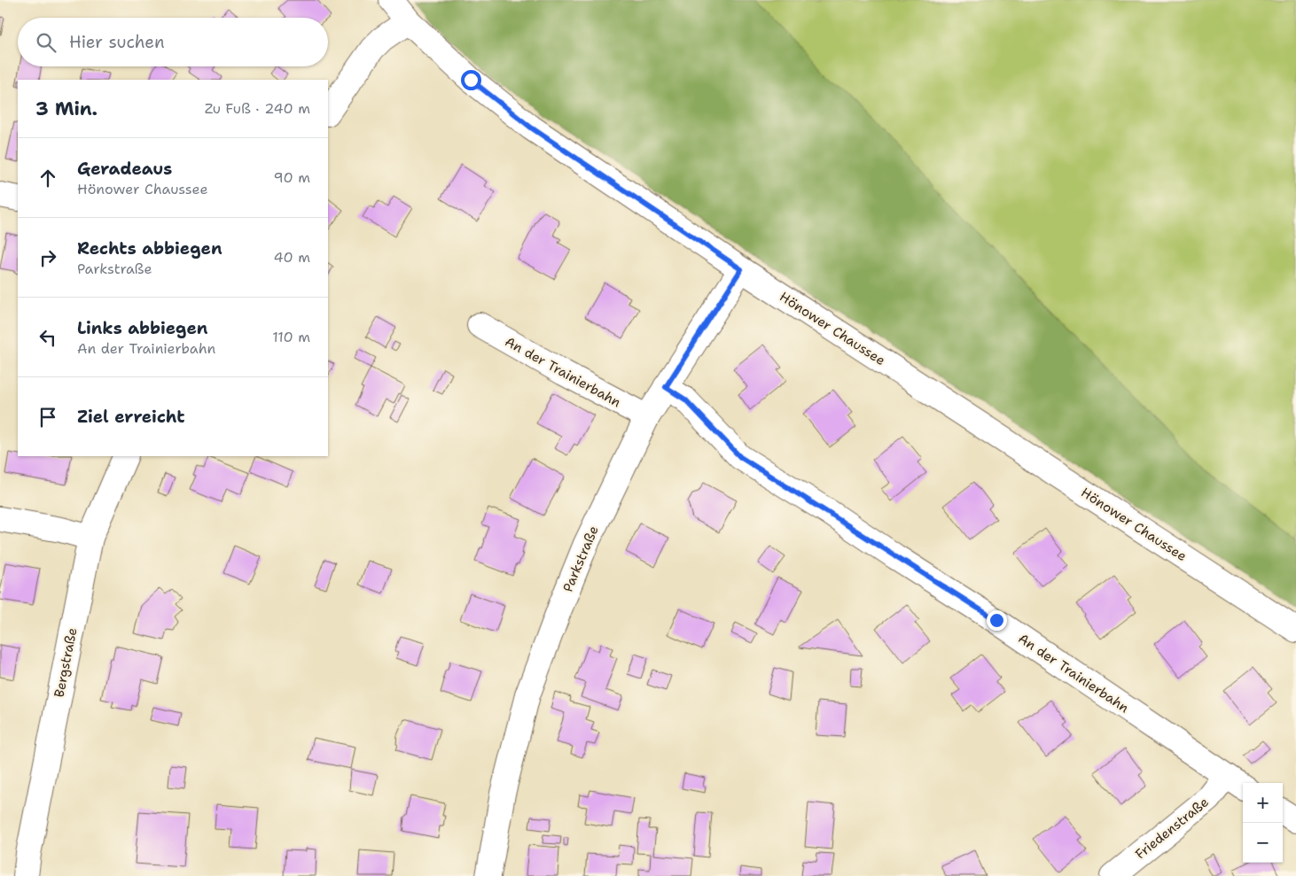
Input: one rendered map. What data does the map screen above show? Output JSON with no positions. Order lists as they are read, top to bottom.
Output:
{
  "streets": {
    "street": [
      "Hönower Chaussee",
      "An der Trainierbahn",
      "Parkstraße",
      "Bergstraße",
      "Friedenstraße"
    ]
  },
  "crossings": [
    ["Hönower Chaussee", "Parkstraße"],
    ["An der Trainierbahn", "Parkstraße"],
    ["An der Trainierbahn", "Friedenstraße"]
  ],
  "page": {
    "search": "Hier suchen",
    "heading": ["3 Min.", "Zu Fuß · 240 m"],
    "list": [
      ["Geradeaus", "Hönower Chaussee", "90 m"],
      ["Rechts abbiegen", "Parkstraße", "40 m"],
      ["Links abbiegen", "An der Trainierbahn", "110 m"],
      "Ziel erreicht"
    ],
    "map_buttons": ["+", "−"]
  }
}
